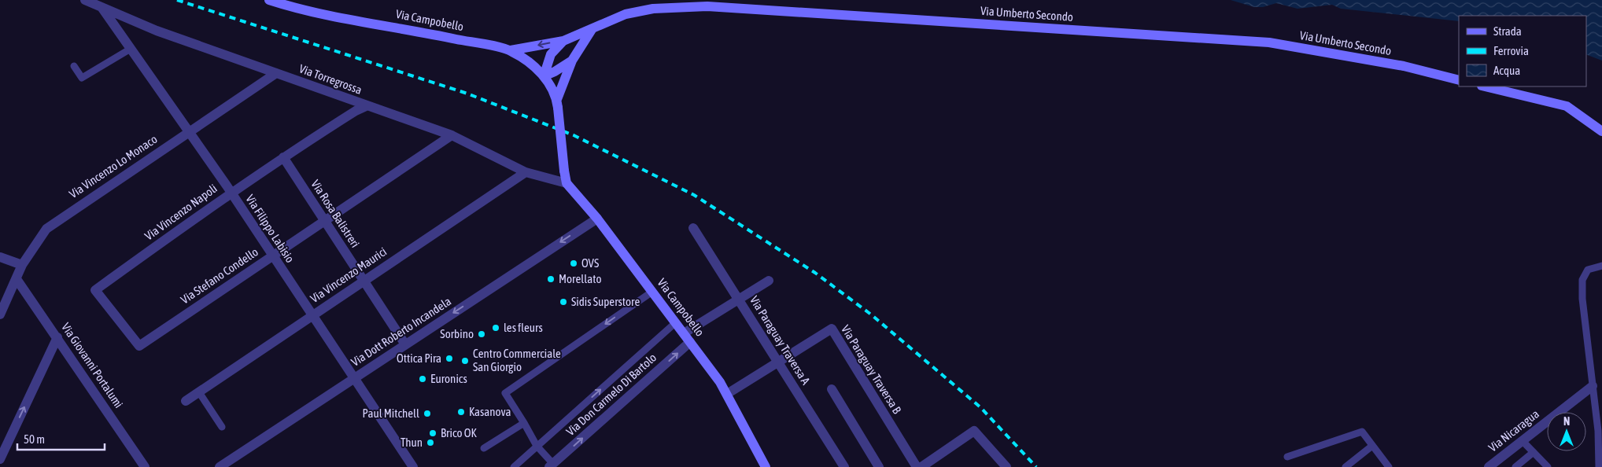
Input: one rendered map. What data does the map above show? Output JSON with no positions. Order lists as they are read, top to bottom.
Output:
{
  "streets": {
    "main road": ["Via Umberto Secondo", "Via Campobello"],
    "street": [
      "Via Torregrossa",
      "Via Vincenzo Lo Monaco",
      "Via Vincenzo Napoli",
      "Via Rosa Balistreri",
      "Via Filippo Labisio",
      "Via Vincenzo Maurici",
      "Via Stefano Condello",
      "Via Dott Roberto Incandela",
      "Via Paraguay Traversa A",
      "Via Giovanni Portalumi",
      "Via Paraguay Traversa B",
      "Via Don Carmelo Di Bartolo",
      "Via Nicaragua"
    ]
  },
  "crossings": [
    ["Via Campobello", "Via Torregrossa"],
    ["Via Campobello", "Via Dott Roberto Incandela"],
    ["Via Campobello", "Via Paraguay Traversa B"],
    ["Via Campobello", "Via Don Carmelo Di Bartolo"],
    ["Via Torregrossa", "Via Vincenzo Lo Monaco"],
    ["Via Torregrossa", "Via Vincenzo Napoli"],
    ["Via Torregrossa", "Via Filippo Labisio"],
    ["Via Torregrossa", "Via Vincenzo Maurici"],
    ["Via Torregrossa", "Via Stefano Condello"],
    ["Via Vincenzo Lo Monaco", "Via Filippo Labisio"],
    ["Via Vincenzo Lo Monaco", "Via Giovanni Portalumi"],
    ["Via Vincenzo Napoli", "Via Rosa Balistreri"],
    ["Via Vincenzo Napoli", "Via Filippo Labisio"],
    ["Via Vincenzo Napoli", "Via Stefano Condello"],
    ["Via Rosa Balistreri", "Via Vincenzo Maurici"],
    ["Via Rosa Balistreri", "Via Stefano Condello"],
    ["Via Rosa Balistreri", "Via Dott Roberto Incandela"],
    ["Via Filippo Labisio", "Via Vincenzo Maurici"],
    ["Via Filippo Labisio", "Via Stefano Condello"],
    ["Via Filippo Labisio", "Via Dott Roberto Incandela"],
    ["Via Paraguay Traversa A", "Via Paraguay Traversa B"]
  ],
  "one_way": ["Via Dott Roberto Incandela", "Via Don Carmelo Di Bartolo"],
  "places": [
    "OVS",
    "Morellato",
    "Sidis Superstore",
    "les fleurs",
    "Sorbino",
    "Ottica Pira",
    "Centro Commerciale San Giorgio",
    "Euronics",
    "Kasanova",
    "Paul Mitchell",
    "Brico OK",
    "Thun"
  ],
  "legend": ["Strada", "Ferrovia", "Acqua"],
  "scale_bar": "50 m",
  "north": "top"
}
